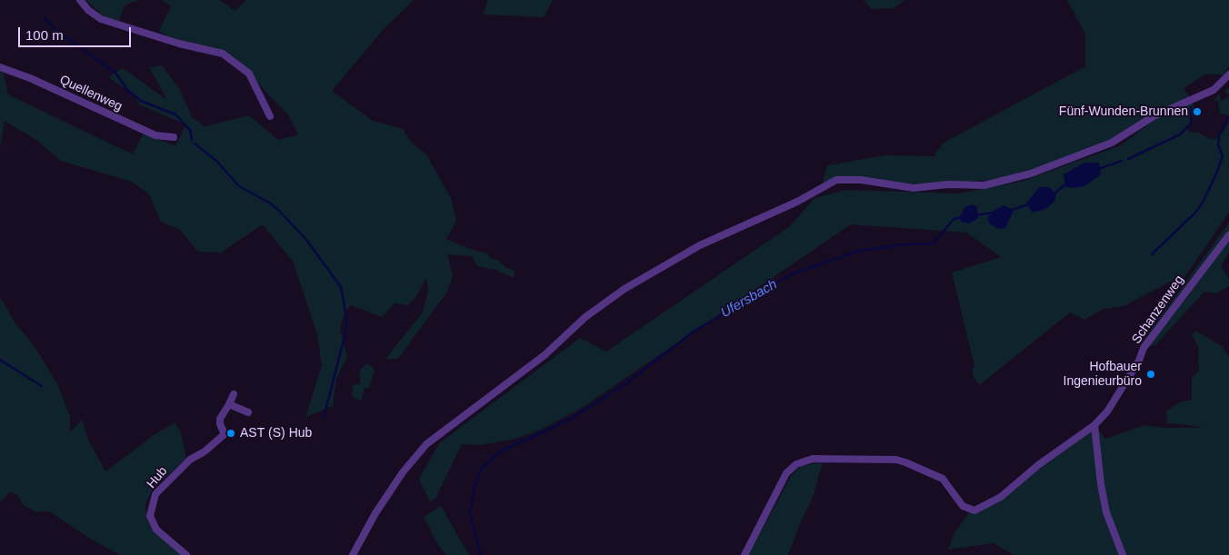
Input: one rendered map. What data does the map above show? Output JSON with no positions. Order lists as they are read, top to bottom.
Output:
{
  "streets": {
    "street": ["Quellenweg", "Schanzenweg", "Hub"]
  },
  "water": ["Ufersbach"],
  "places": ["Fünf-Wunden-Brunnen", "Hofbauer Ingenieurbüro", "AST (S) Hub"],
  "scale_bar": "100 m"
}
